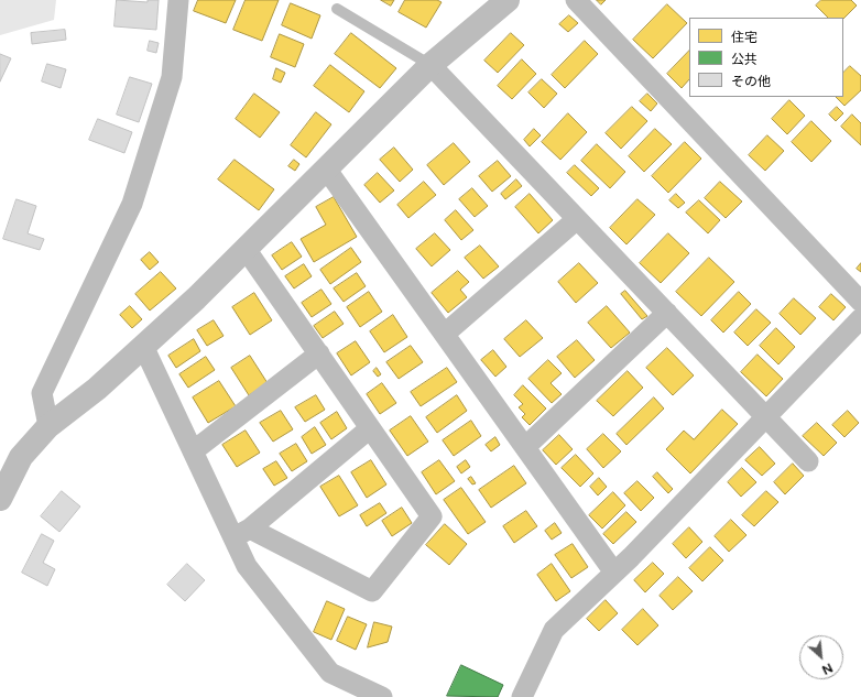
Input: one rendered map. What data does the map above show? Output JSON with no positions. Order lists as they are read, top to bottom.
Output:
{
  "legend": ["住宅", "公共", "その他"],
  "north": "bottom right"
}
